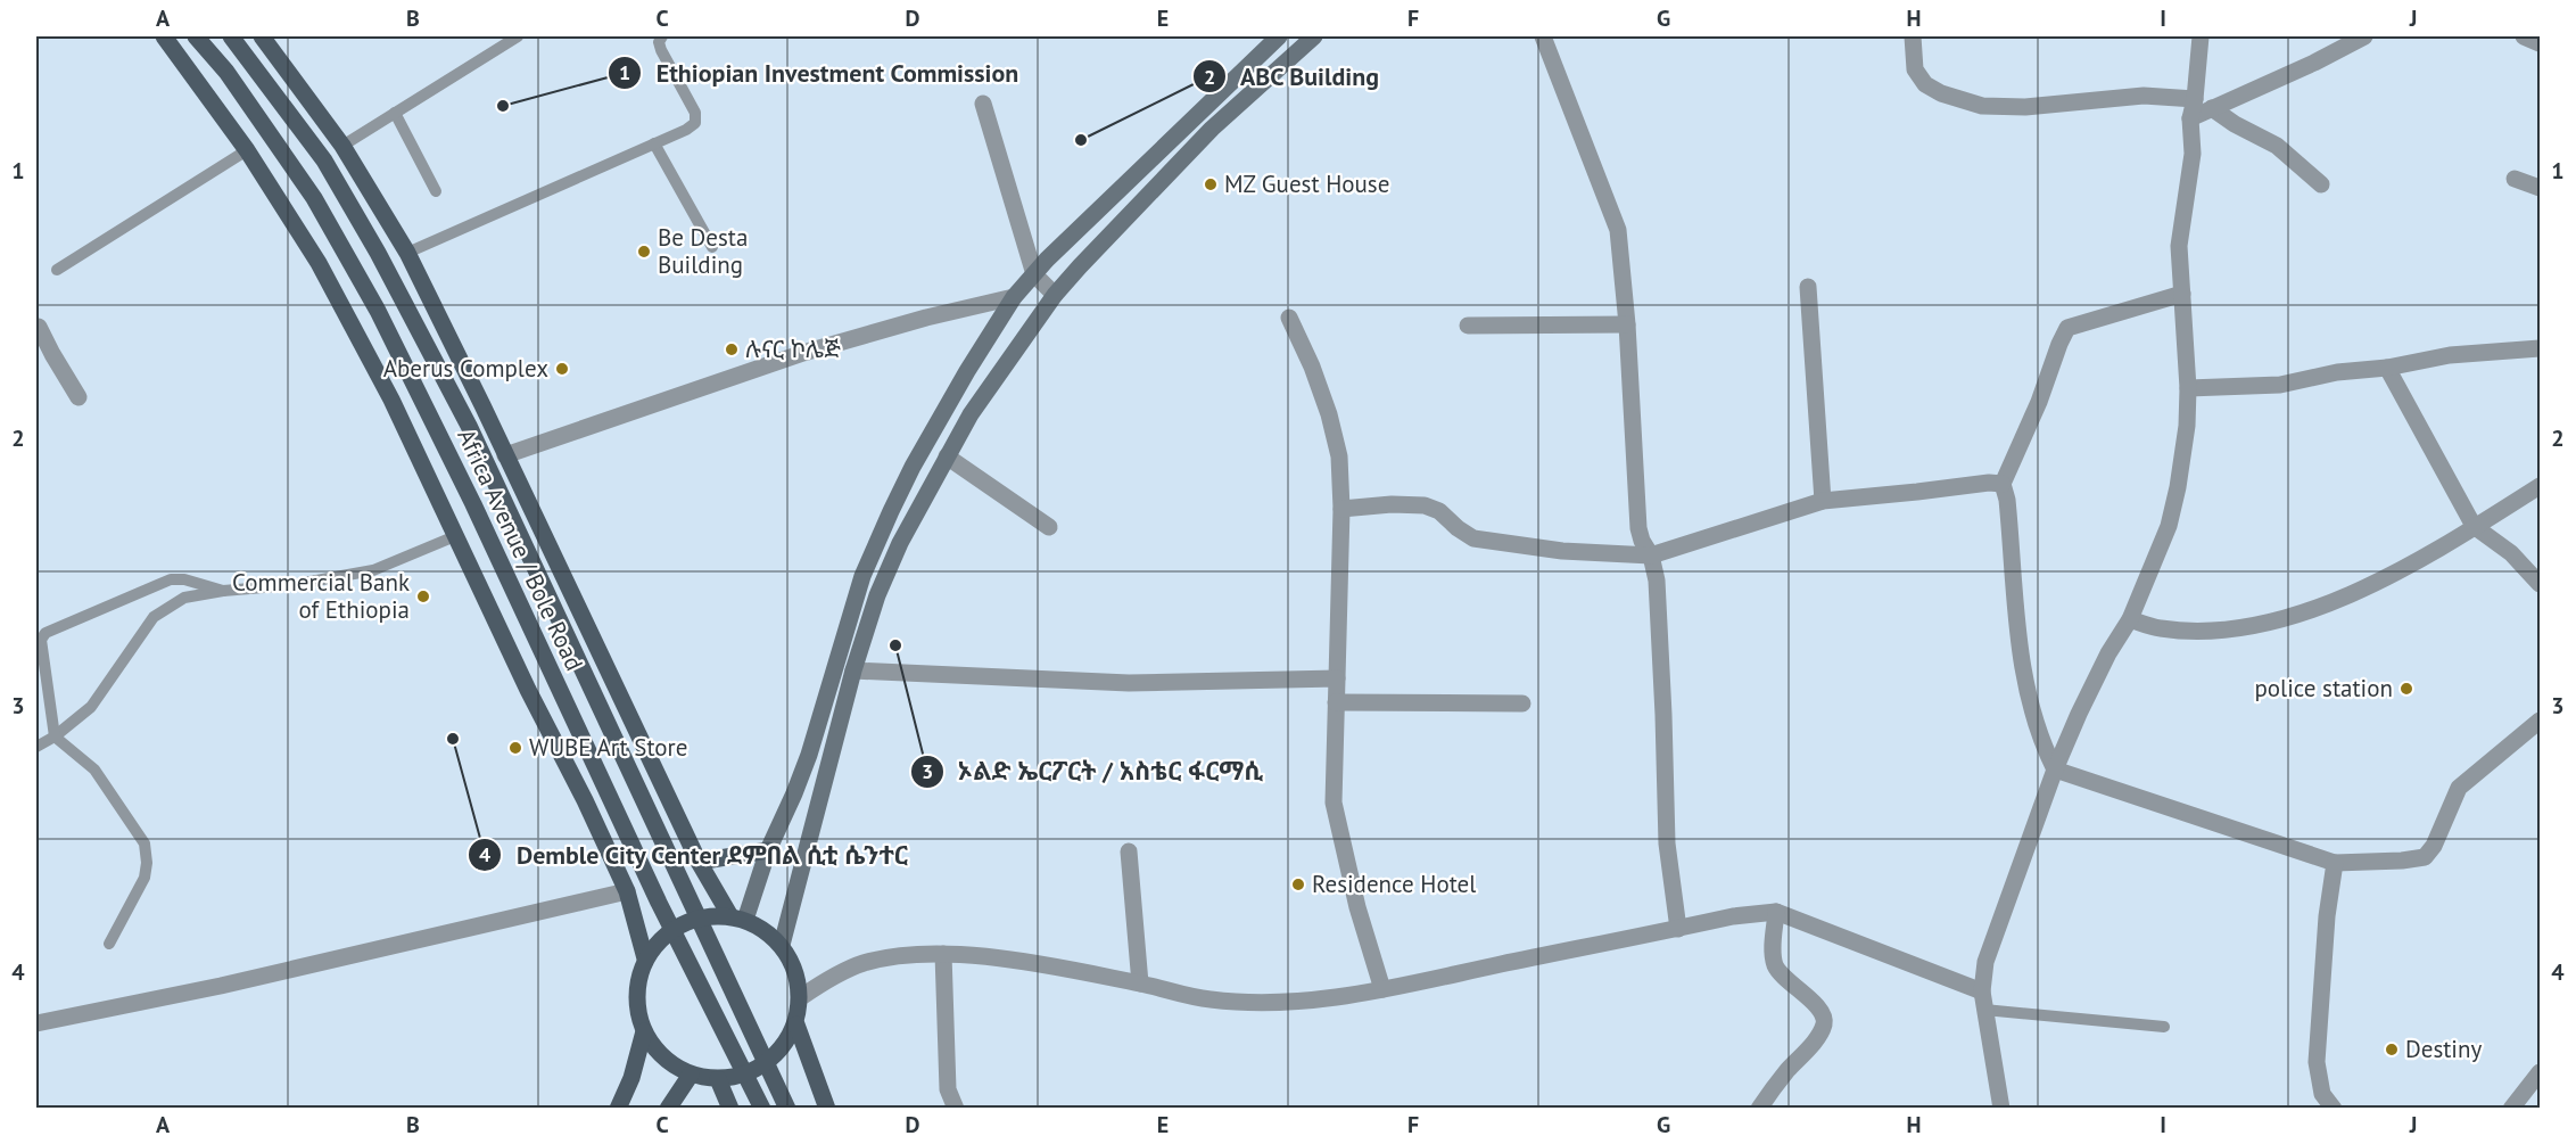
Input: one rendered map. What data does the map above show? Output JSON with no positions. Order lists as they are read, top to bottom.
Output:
{
  "streets": {
    "main road": ["Africa Avenue / Bole Road"]
  },
  "places": [
    "Ethiopian Investment Commission",
    "ABC Building",
    "MZ Guest House",
    "Be Desta Building",
    "ሉናር ኮሌጅ",
    "Aberus Complex",
    "Commercial Bank of Ethiopia",
    "ኦልድ ኤርፖርት / አስቴር ፋርማሲ",
    "police station",
    "Demble City Center ደምበል ሲቲ ሴንተር",
    "WUBE Art Store",
    "Residence Hotel",
    "Destiny"
  ],
  "grid": {
    "columns": [
      "A",
      "B",
      "C",
      "D",
      "E",
      "F",
      "G",
      "H",
      "I",
      "J"
    ],
    "rows": [
      "1",
      "2",
      "3",
      "4"
    ]
  }
}
